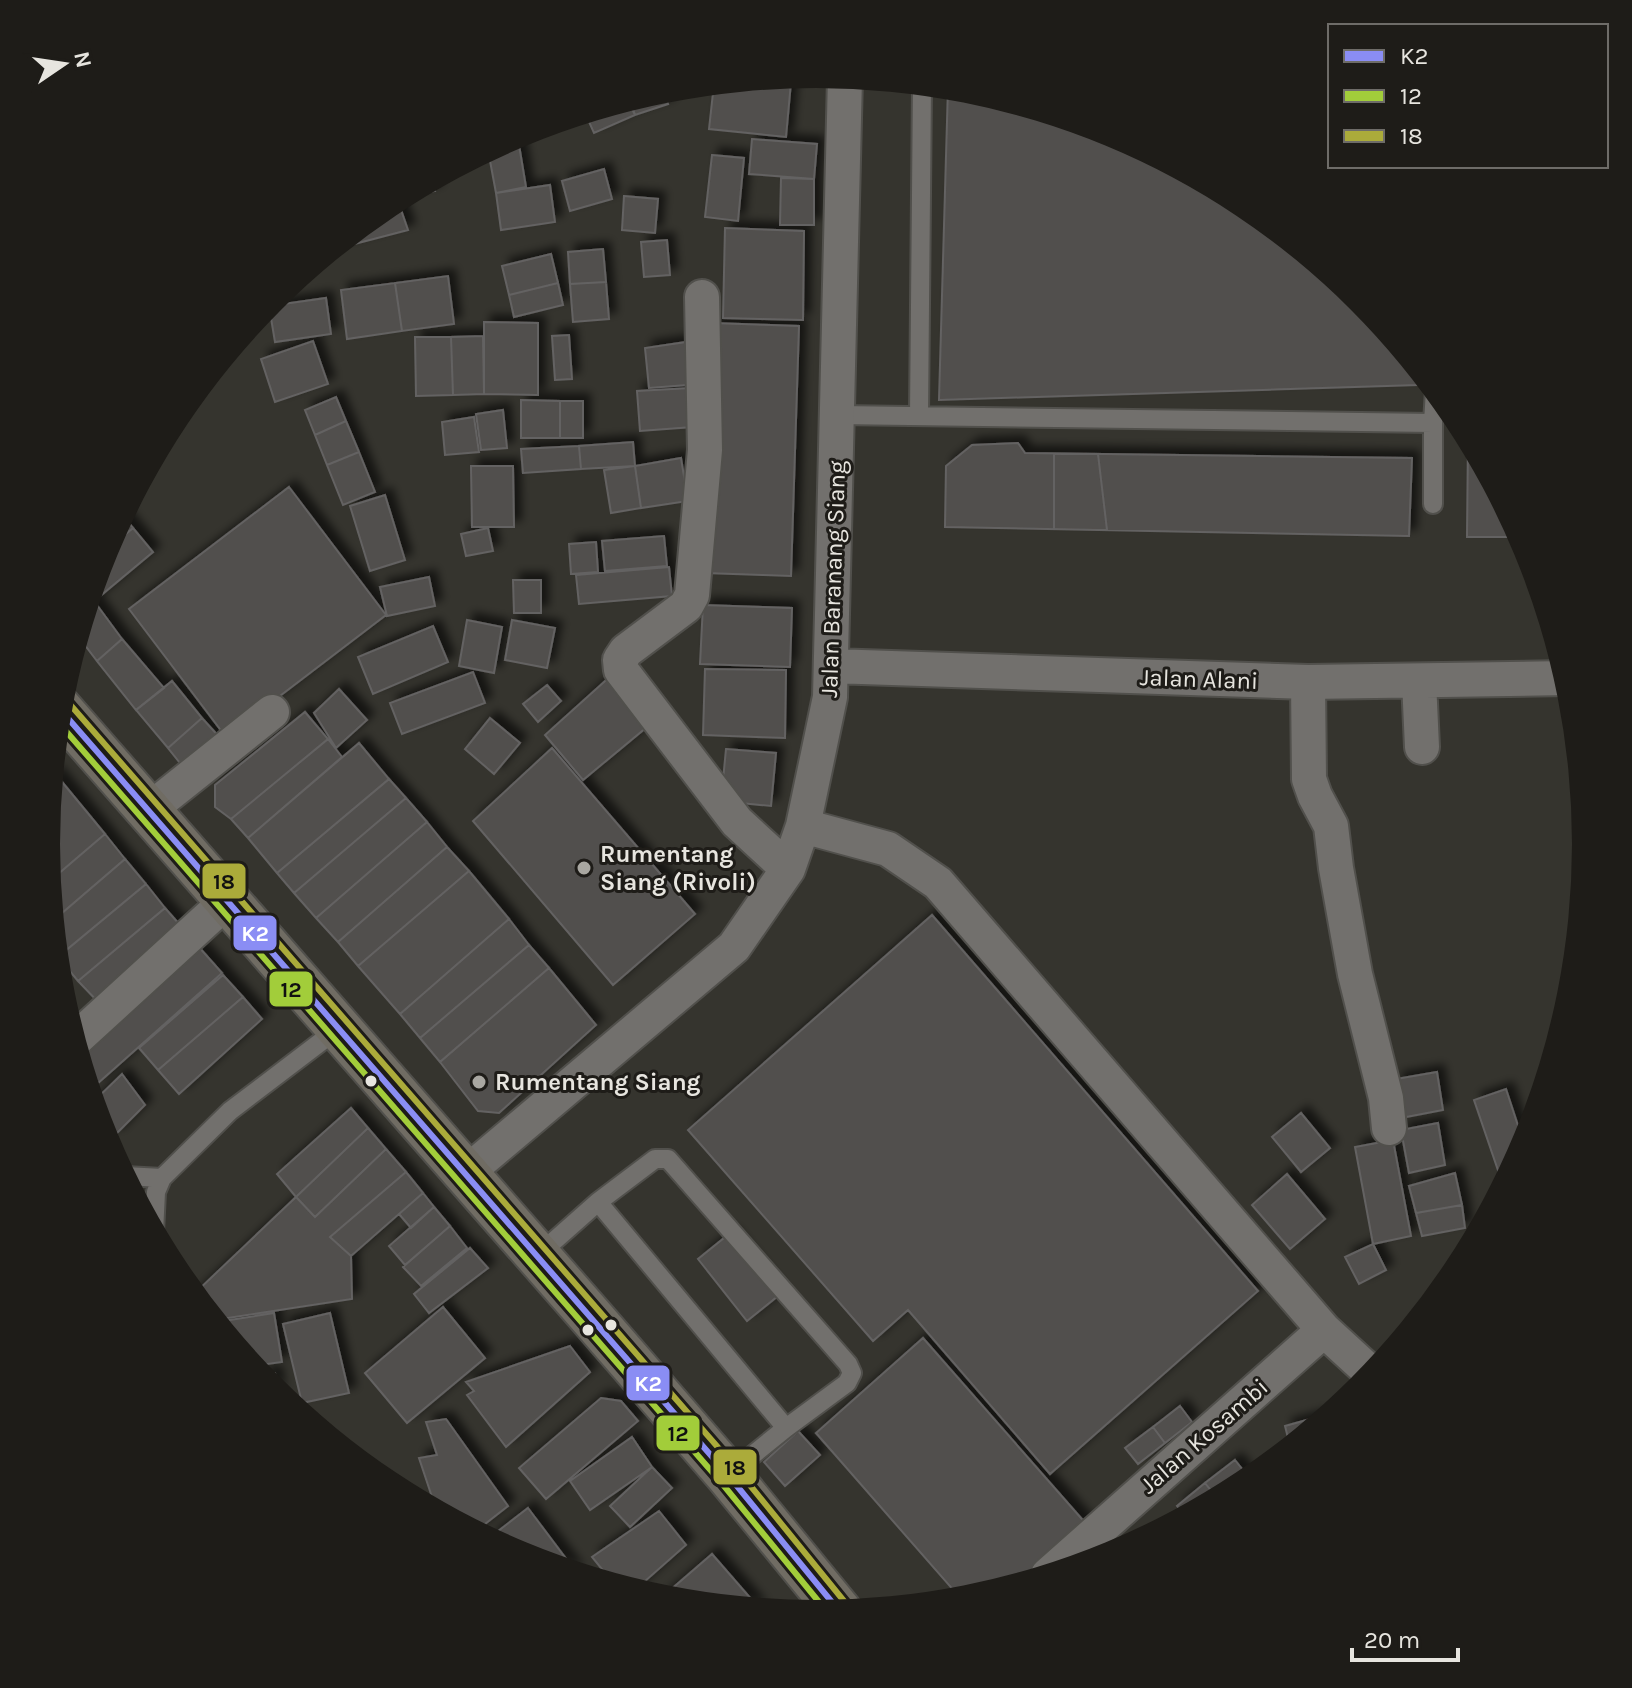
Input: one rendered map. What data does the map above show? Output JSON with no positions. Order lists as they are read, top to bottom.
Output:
{
  "streets": {
    "street": ["Jalan Baranang Siang", "Jalan Alani", "Jalan Kosambi"]
  },
  "crossings": [
    ["Jalan Baranang Siang", "Jalan Alani"]
  ],
  "places": ["Rumentang Siang (Rivoli)", "Rumentang Siang"],
  "lines": ["transit line 18", "transit line K2", "transit line 12"],
  "legend": ["K2", "12", "18"],
  "scale_bar": "20 m",
  "north": "right"
}
